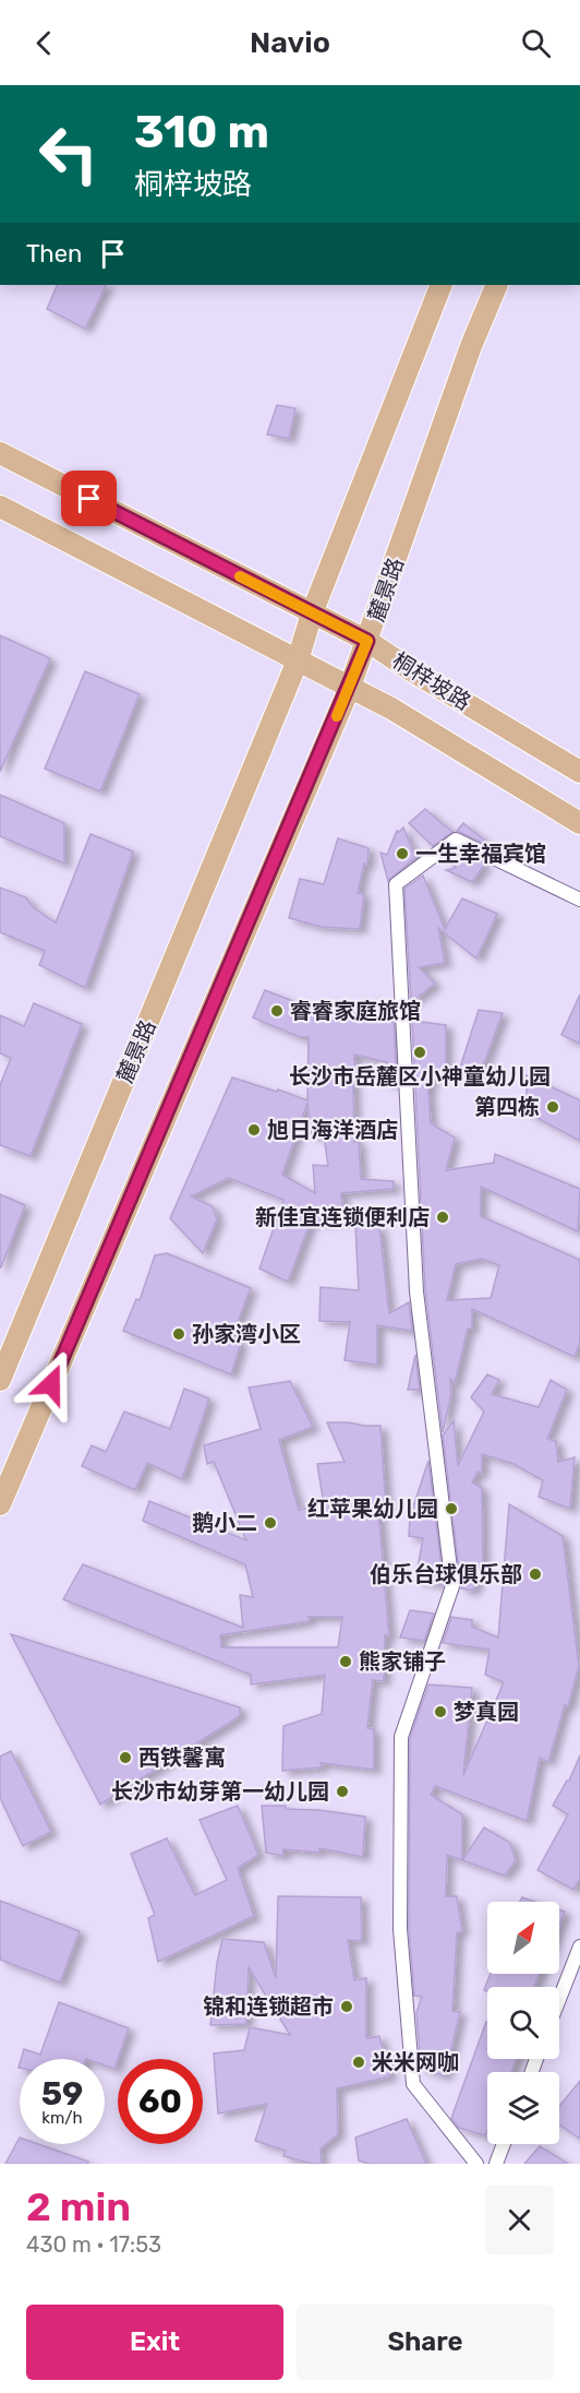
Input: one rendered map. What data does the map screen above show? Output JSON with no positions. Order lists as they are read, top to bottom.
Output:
{
  "streets": {
    "main road": ["麓景路", "桐梓坡路"]
  },
  "crossings": [
    ["麓景路", "桐梓坡路"]
  ],
  "places": [
    "一生幸福宾馆",
    "睿睿家庭旅馆",
    "长沙市岳麓区小神童幼儿园",
    "第四栋",
    "旭日海洋酒店",
    "新佳宜连锁便利店",
    "孙家湾小区",
    "红苹果幼儿园",
    "鹅小二",
    "伯乐台球俱乐部",
    "熊家铺子",
    "梦真园",
    "西铁馨寓",
    "长沙市幼芽第一幼儿园",
    "锦和连锁超市",
    "米米网咖"
  ],
  "north": "top right",
  "page": {
    "header": "Navio",
    "turn": ["310 m", "桐梓坡路"],
    "then": "Then",
    "speed": "59 km/h",
    "limit": "60",
    "heading": ["2 min", "430 m · 17:53"],
    "buttons": ["Exit", "Share"]
  }
}
